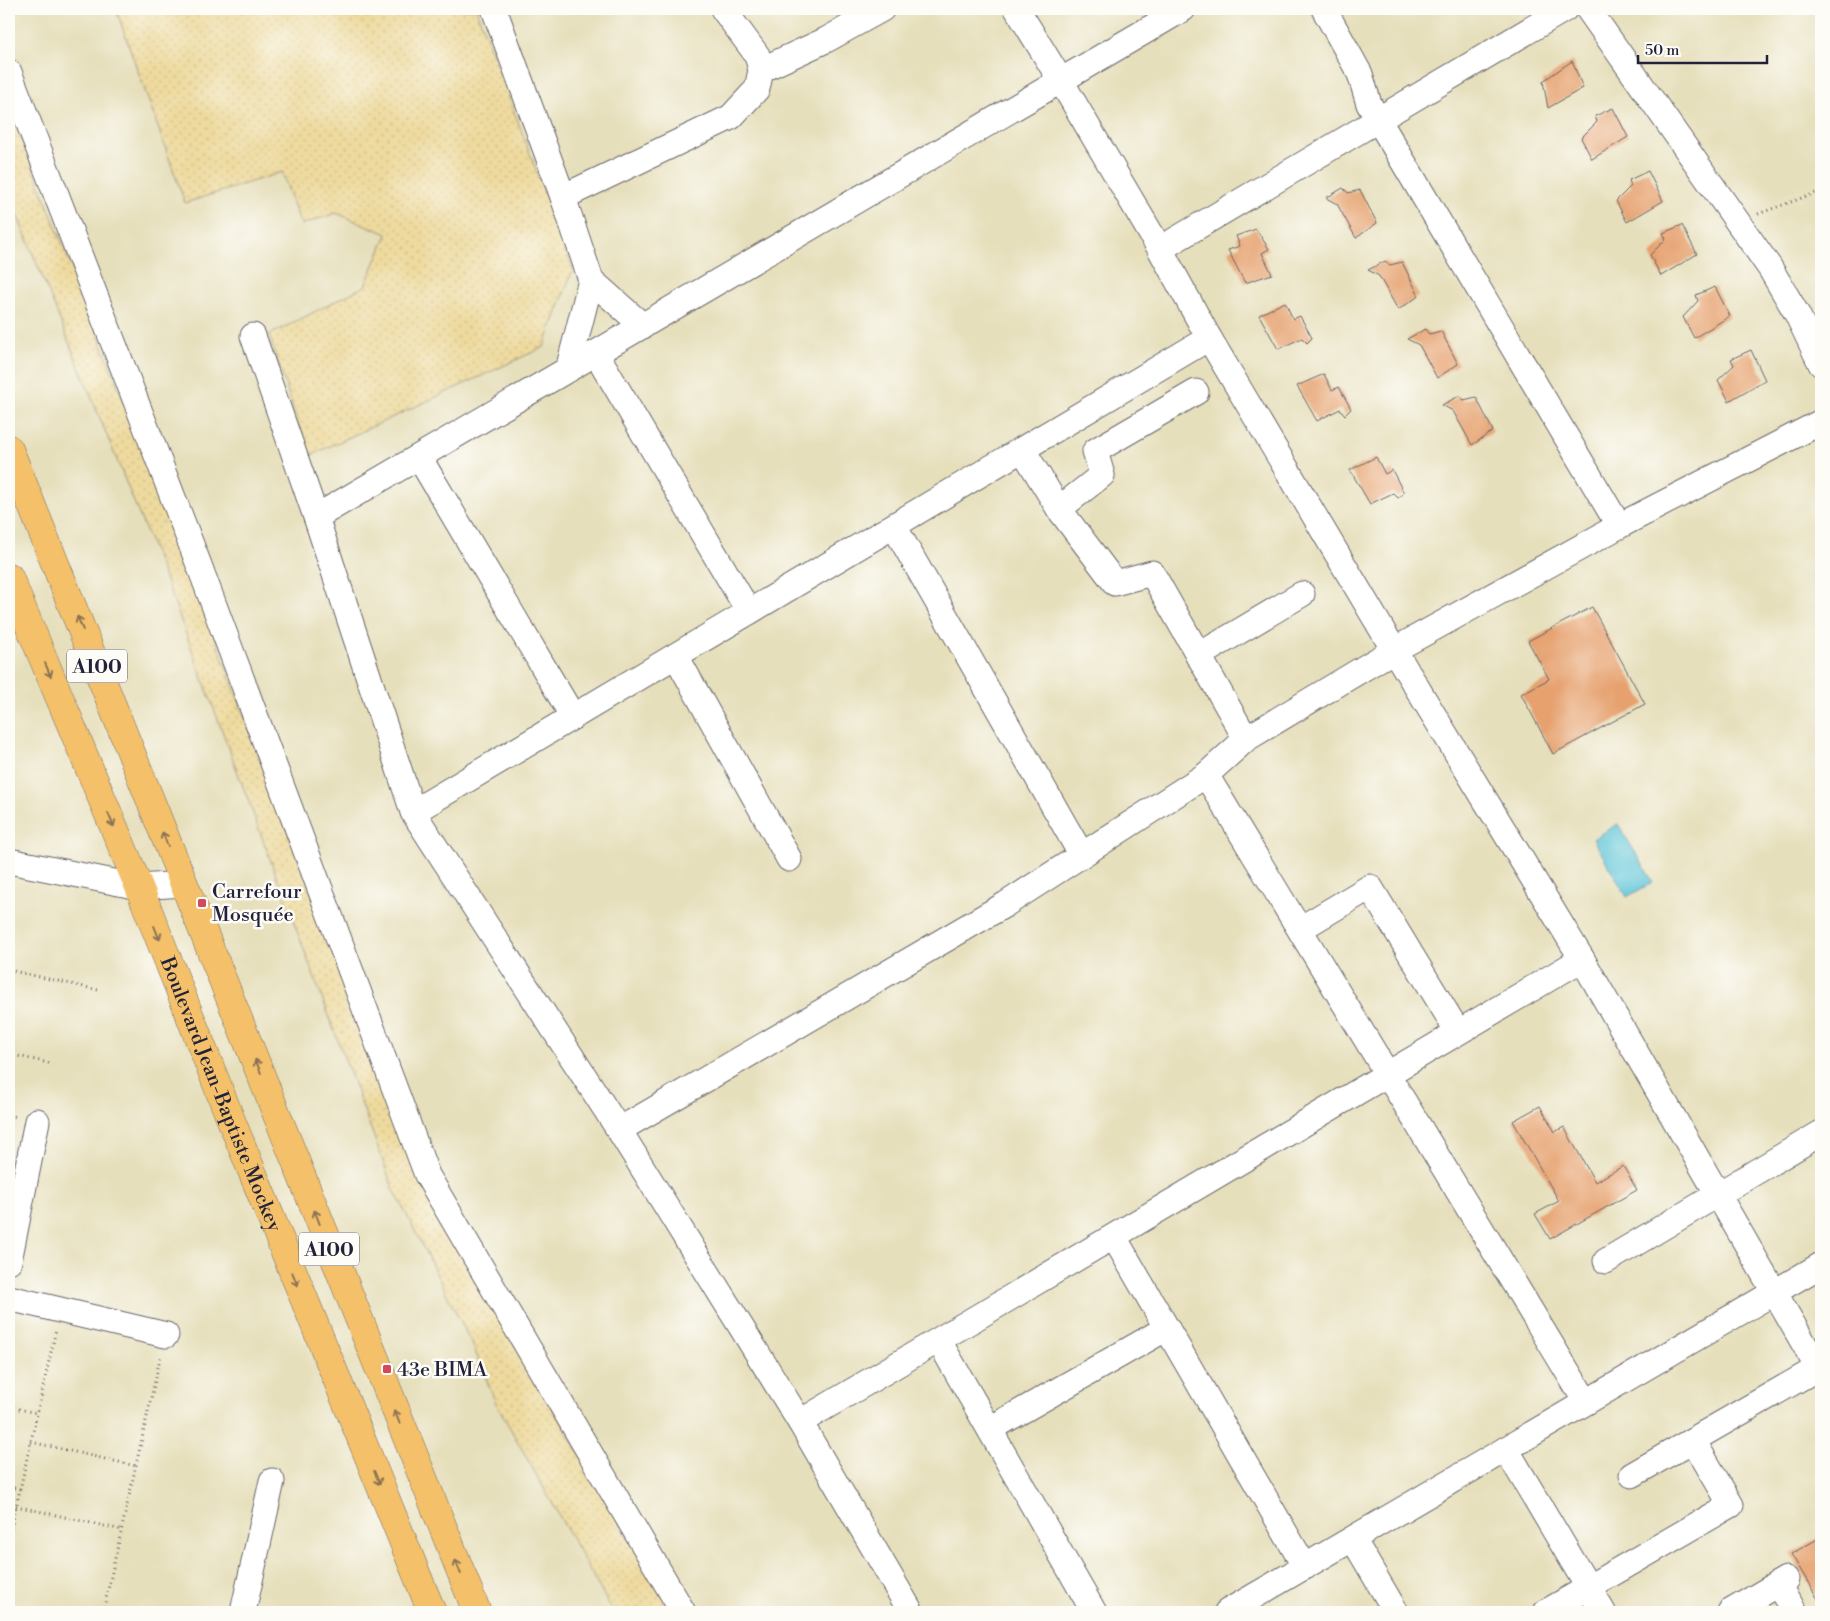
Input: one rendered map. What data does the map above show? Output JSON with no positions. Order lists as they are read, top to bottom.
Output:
{
  "streets": {
    "highway": ["A100", "Boulevard Jean-Baptiste Mockey"]
  },
  "places": {
    "transit": ["Carrefour Mosquée", "43e BIMA"]
  },
  "scale_bar": "50 m"
}
